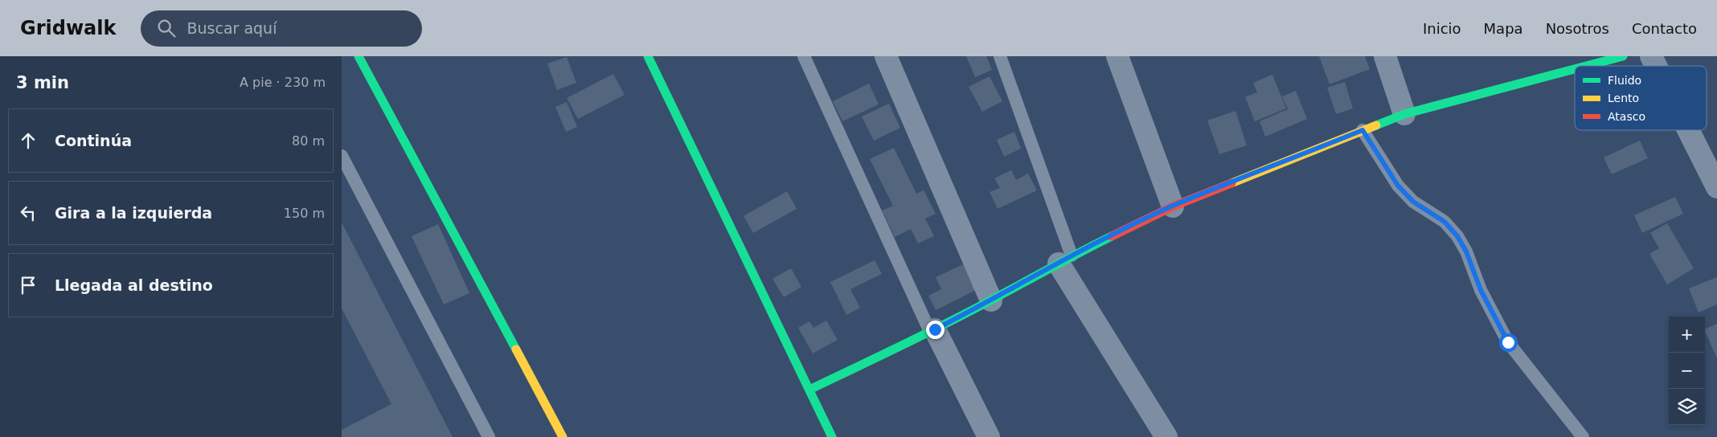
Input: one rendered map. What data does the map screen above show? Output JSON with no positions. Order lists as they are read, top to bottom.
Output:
{
  "legend": ["Fluido", "Lento", "Atasco"],
  "page": {
    "header": "Gridwalk",
    "search": "Buscar aquí",
    "nav": [
      "Inicio",
      "Mapa",
      "Nosotros",
      "Contacto"
    ],
    "heading": ["3 min", "A pie · 230 m"],
    "list": [
      ["Continúa", "80 m"],
      ["Gira a la izquierda", "150 m"],
      "Llegada al destino"
    ],
    "map_buttons": ["+", "−"]
  }
}
